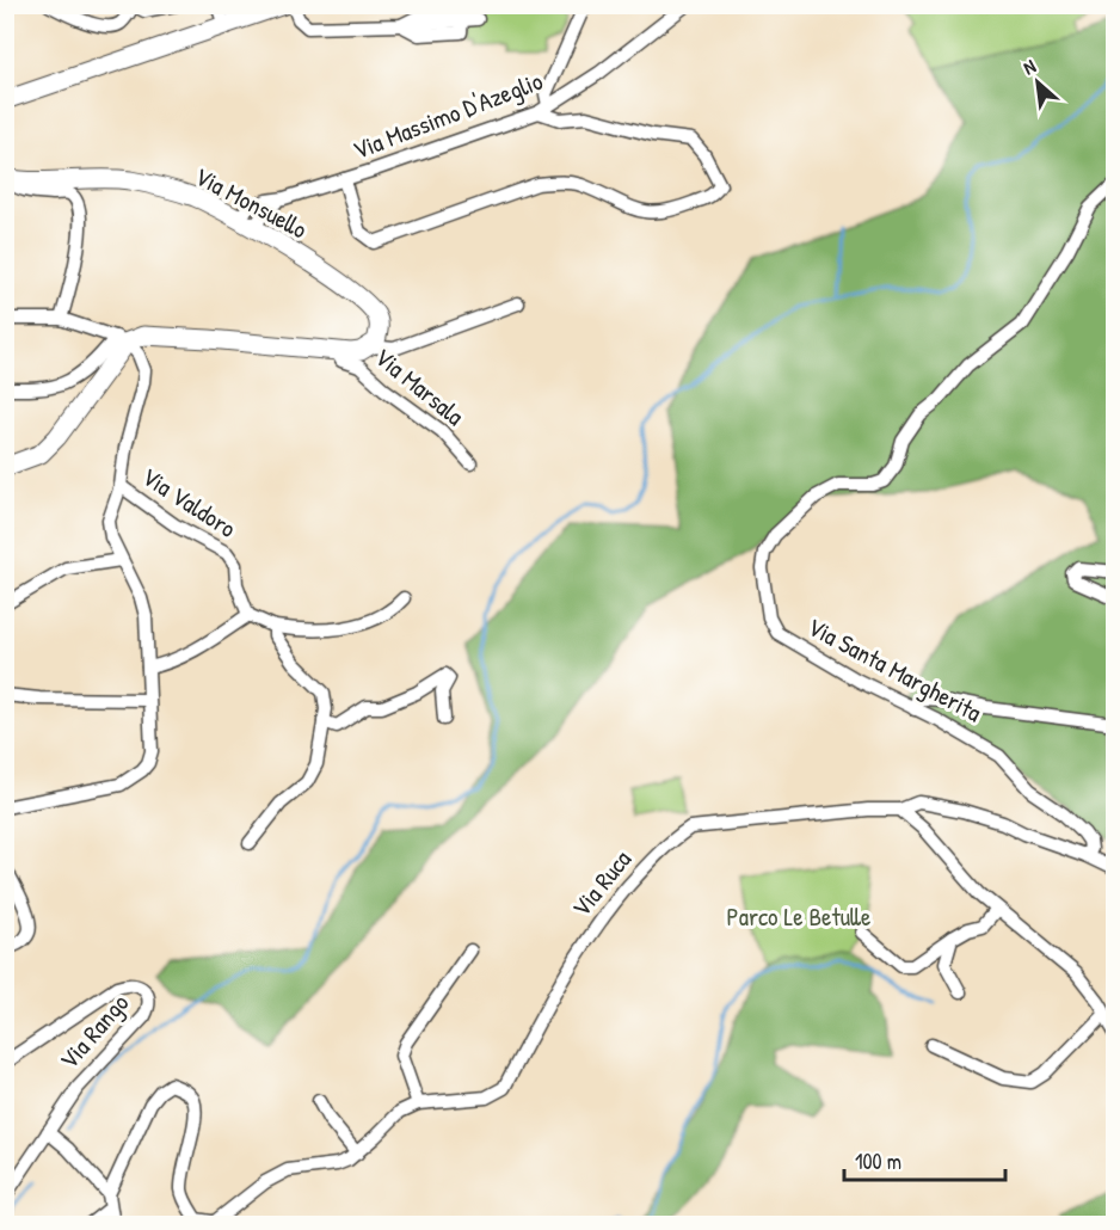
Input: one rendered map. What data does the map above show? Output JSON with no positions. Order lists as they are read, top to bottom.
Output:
{
  "streets": {
    "main road": ["Via Monsuello"],
    "street": [
      "Via Massimo D'Azeglio",
      "Via Marsala",
      "Via Valdoro",
      "Via Santa Margherita",
      "Via Ruca",
      "Via Rango"
    ]
  },
  "crossings": [
    ["Via Massimo D'Azeglio", "Via Monsuello"],
    ["Via Santa Margherita", "Via Ruca"]
  ],
  "parks": ["Parco Le Betulle"],
  "scale_bar": "100 m",
  "north": "top left"
}
